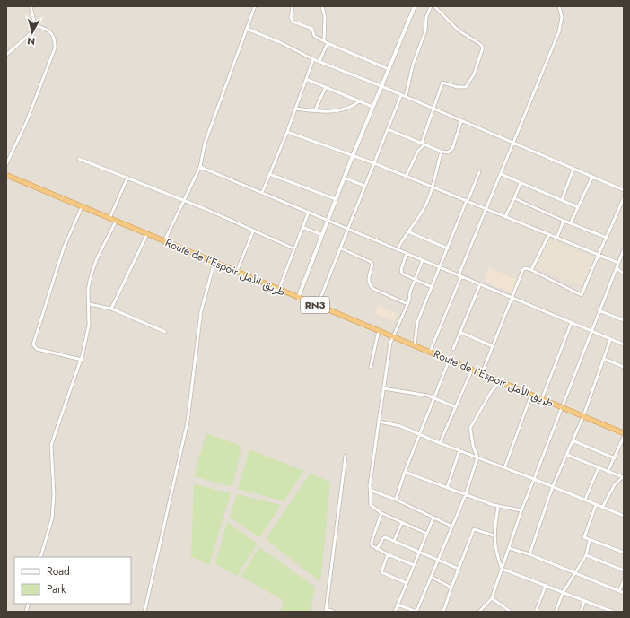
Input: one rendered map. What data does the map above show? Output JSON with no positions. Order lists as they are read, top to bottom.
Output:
{
  "streets": {
    "highway": ["Route de l’Espoir طريق الأمل", "RN3"]
  },
  "legend": ["Road", "Park"],
  "north": "bottom"
}
